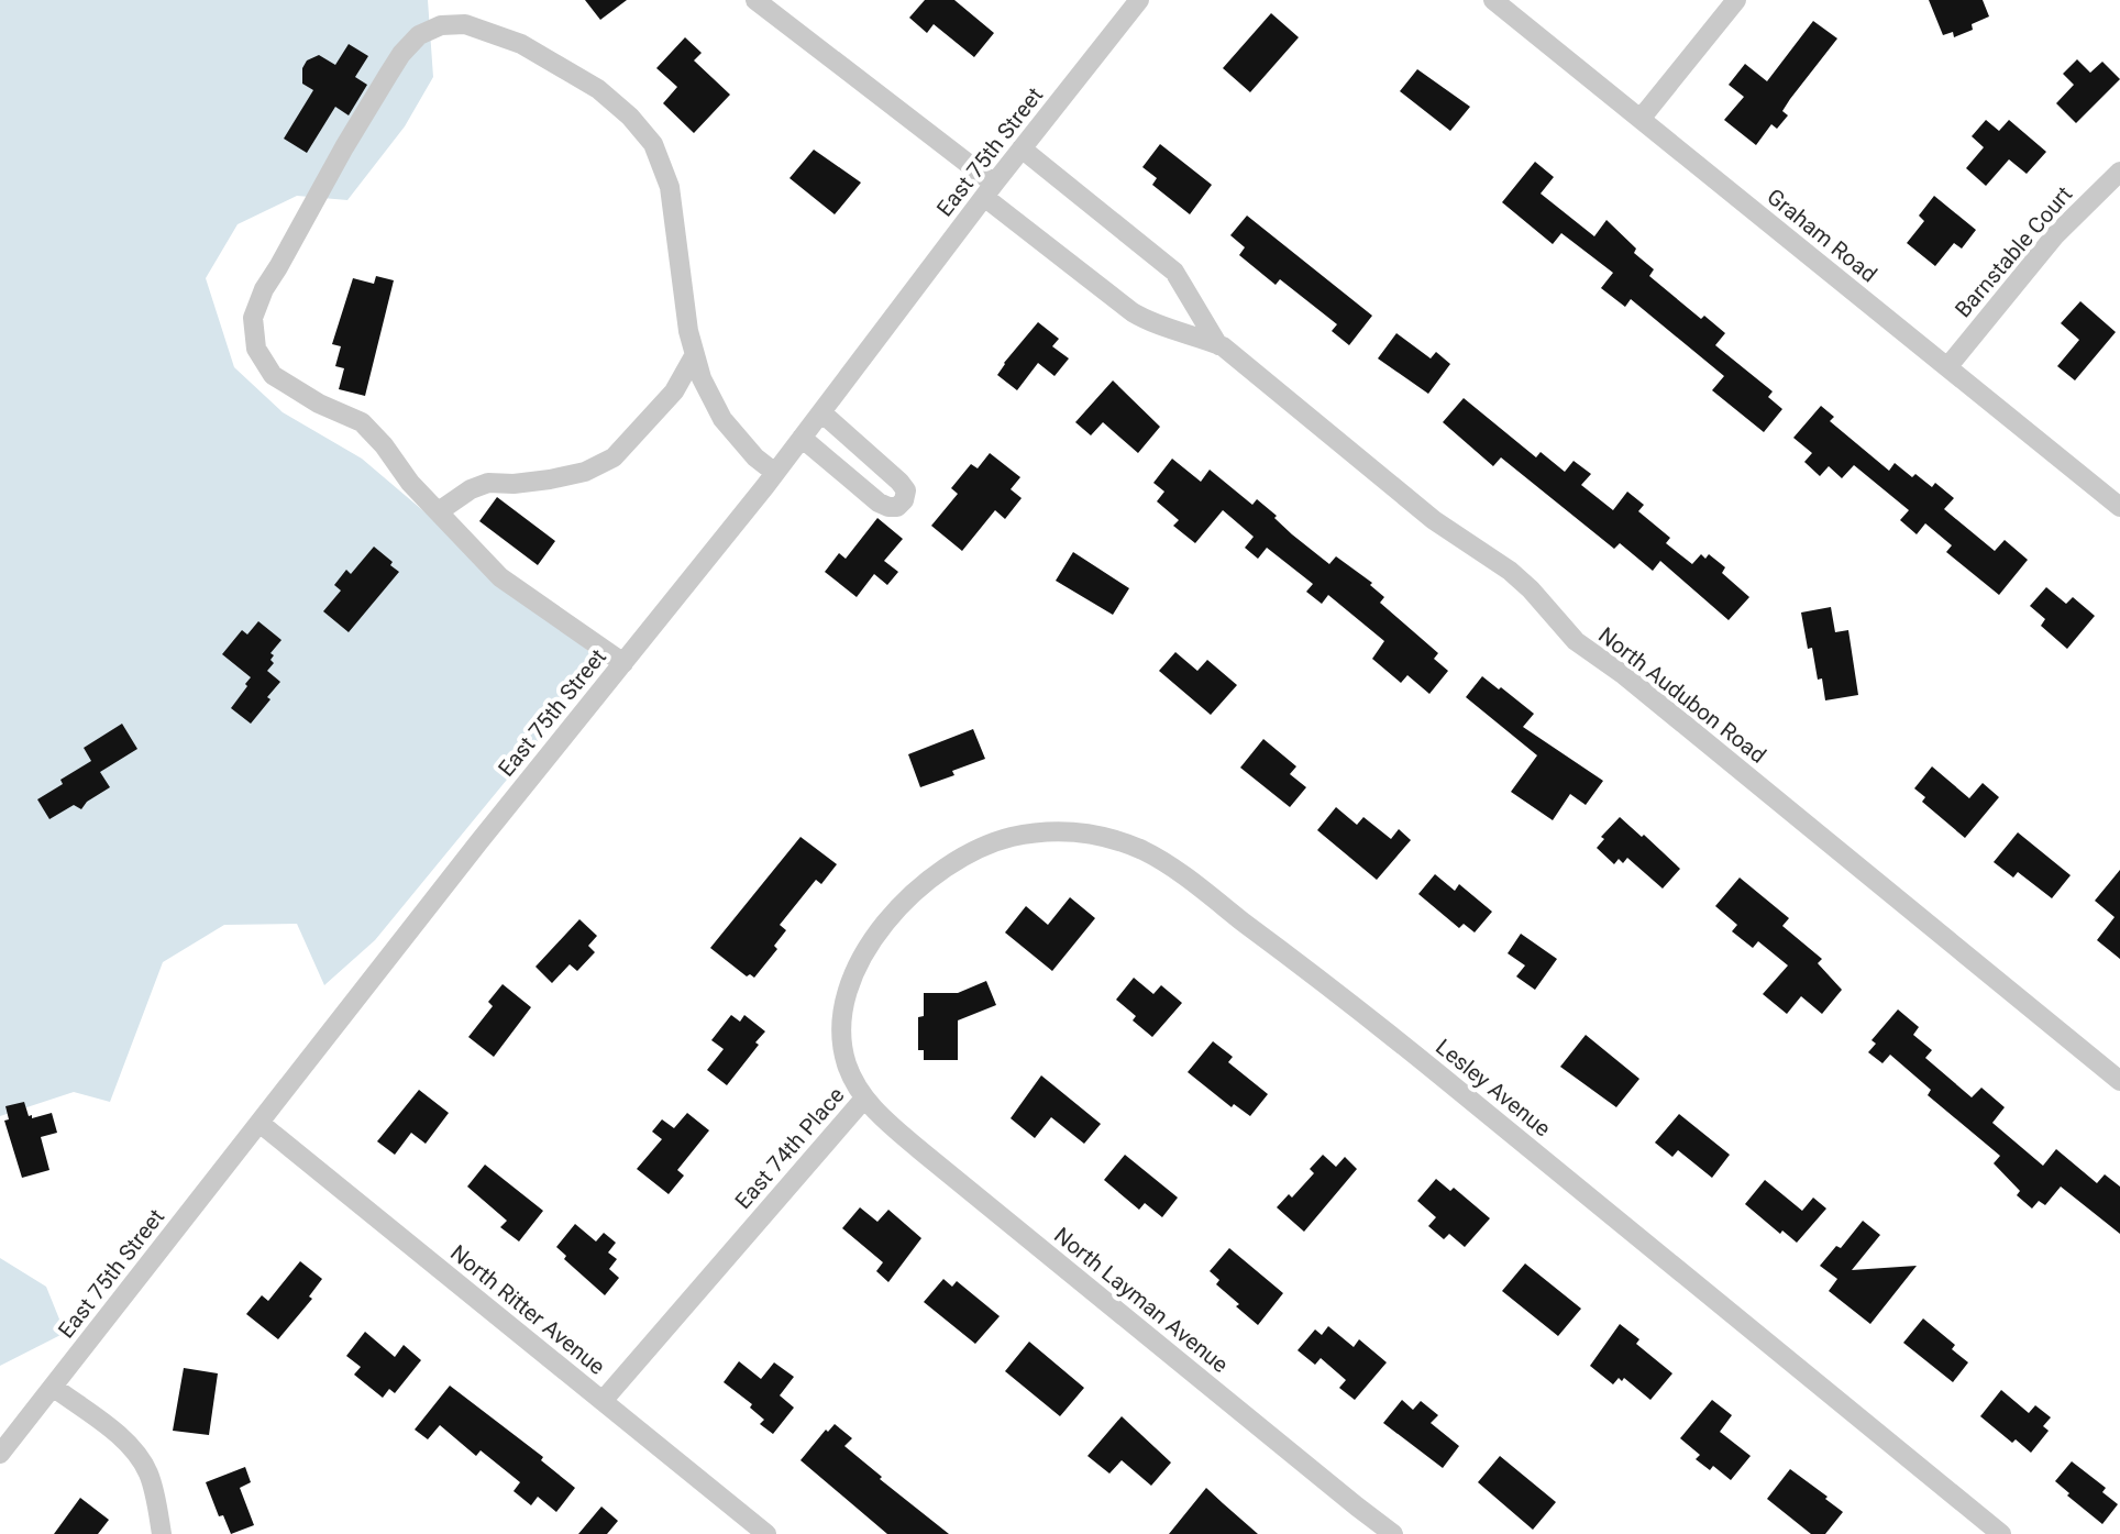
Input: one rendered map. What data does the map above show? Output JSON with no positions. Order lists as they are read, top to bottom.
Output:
{
  "streets": {
    "street": [
      "East 75th Street",
      "Graham Road",
      "Barnstable Court",
      "North Audubon Road",
      "Lesley Avenue",
      "East 74th Place",
      "North Layman Avenue",
      "North Ritter Avenue"
    ]
  },
  "crossings": [
    ["East 75th Street", "North Audubon Road"],
    ["East 75th Street", "North Ritter Avenue"],
    ["Graham Road", "Barnstable Court"],
    ["Lesley Avenue", "East 74th Place"],
    ["East 74th Place", "North Layman Avenue"],
    ["East 74th Place", "North Ritter Avenue"]
  ]
}
